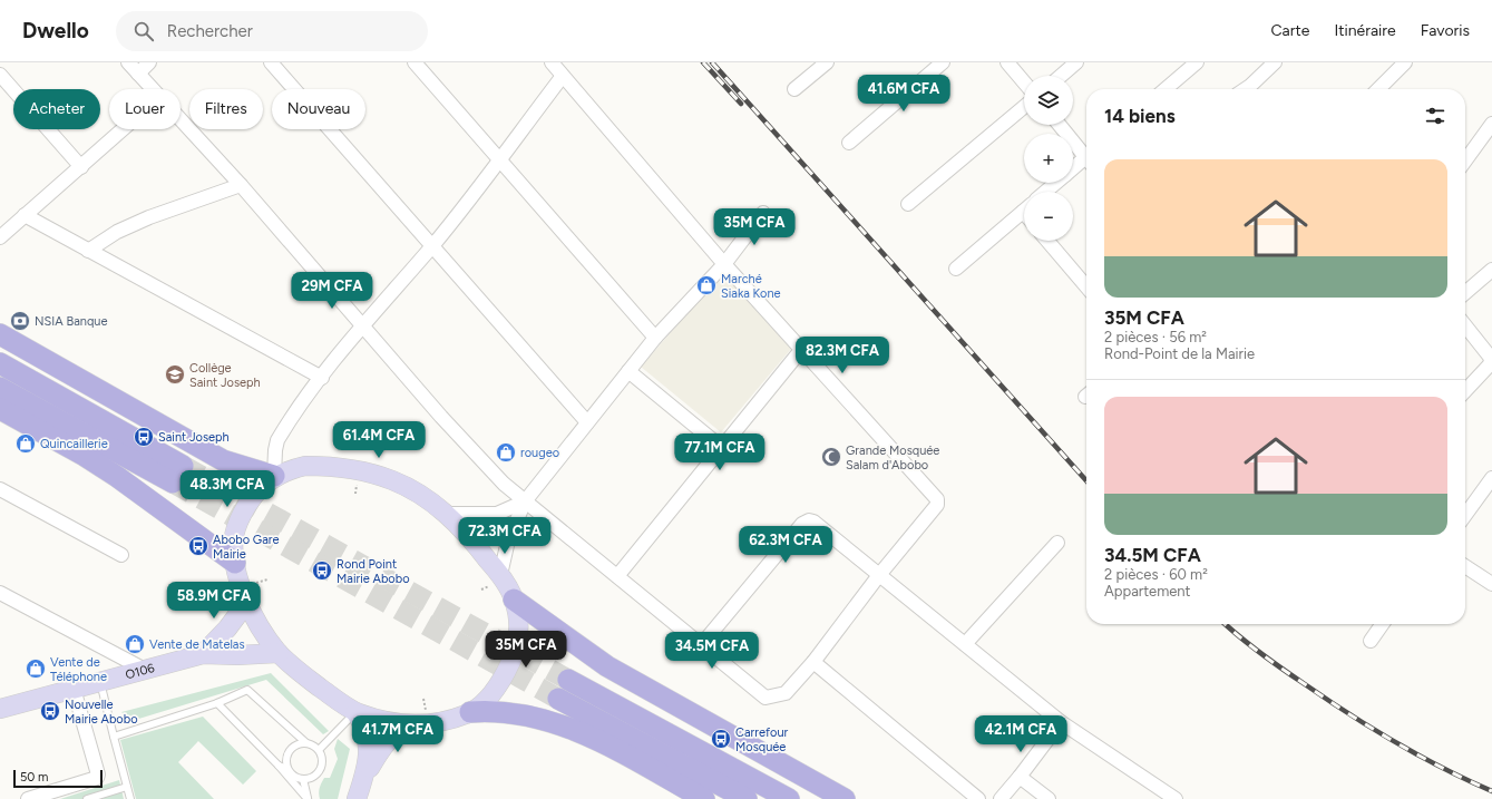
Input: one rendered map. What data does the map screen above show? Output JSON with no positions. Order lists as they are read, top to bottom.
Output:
{
  "streets": {
    "main road": ["O106"]
  },
  "places": {
    "shop": [
      "Marché Siaka Kone",
      "Quincaillerie",
      "rougeo",
      "Vente de Matelas",
      "Vente de Téléphone"
    ],
    "bank": ["NSIA Banque"],
    "school or university": ["Collège Saint Joseph"],
    "bus stop": [
      "Saint Joseph",
      "Abobo Gare Mairie",
      "Rond Point Mairie Abobo",
      "Nouvelle Mairie Abobo",
      "Carrefour Mosquée"
    ],
    "mosque": ["Grande Mosquée Salam d'Abobo"]
  },
  "scale_bar": "50 m",
  "page": {
    "header": "Dwello",
    "search": "Rechercher",
    "nav": ["Carte", "Itinéraire", "Favoris"],
    "price": [
      "41.6M CFA",
      "35M CFA",
      "29M CFA",
      "82.3M CFA",
      "61.4M CFA",
      "77.1M CFA",
      "48.3M CFA",
      "72.3M CFA",
      "62.3M CFA",
      "58.9M CFA",
      "35M CFA",
      "34.5M CFA",
      "41.7M CFA",
      "42.1M CFA"
    ],
    "map_buttons": ["+", "−"],
    "chip": [
      "Acheter",
      "Louer",
      "Filtres",
      "Nouveau"
    ],
    "heading": "14 biens",
    "list": [
      {
        "name": "35M CFA",
        "note": "2 pièces · 56 m² · Rond-Point de la Mairie"
      },
      {
        "name": "34.5M CFA",
        "note": "2 pièces · 60 m² · Appartement"
      }
    ],
    "scale": "50 m"
  }
}
